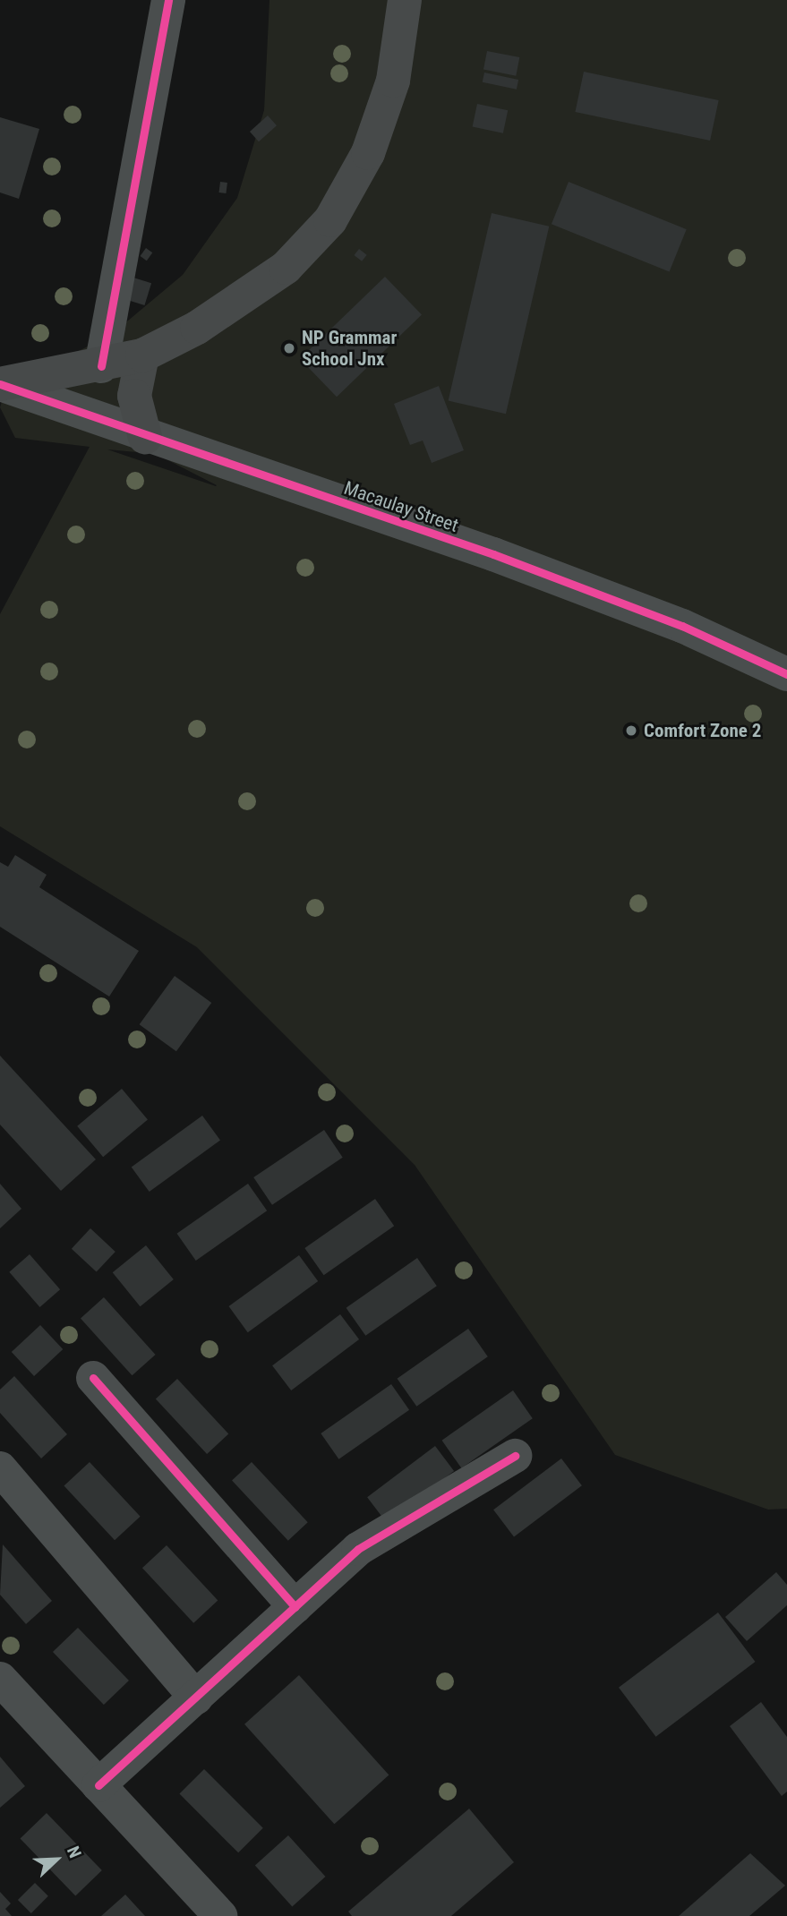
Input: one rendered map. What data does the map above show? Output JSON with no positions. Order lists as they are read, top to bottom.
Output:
{
  "streets": {
    "street": ["Macaulay Street"]
  },
  "places": ["NP Grammar School Jnx", "Comfort Zone 2"],
  "north": "top right"
}
